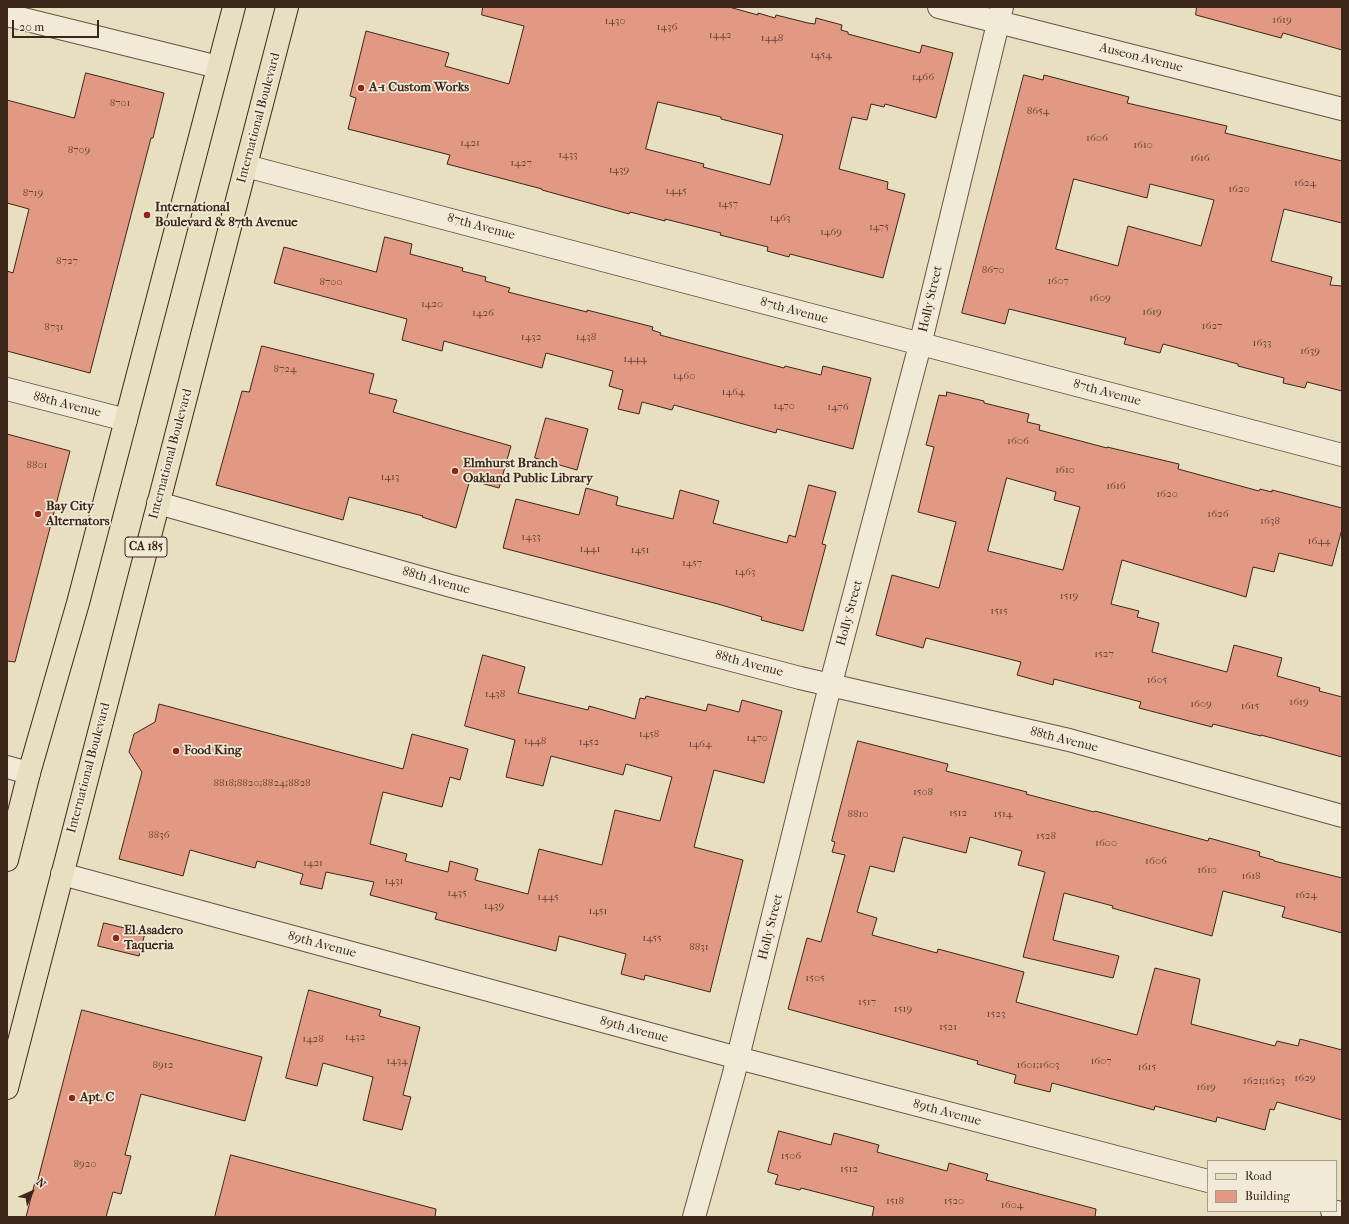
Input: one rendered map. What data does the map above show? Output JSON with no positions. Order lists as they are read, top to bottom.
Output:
{
  "streets": {
    "main road": ["International Boulevard", "CA 185"],
    "street": [
      "Auseon Avenue",
      "87th Avenue",
      "Holly Street",
      "88th Avenue",
      "89th Avenue"
    ]
  },
  "crossings": [
    ["Auseon Avenue", "Holly Street"],
    ["International Boulevard", "87th Avenue"],
    ["International Boulevard", "88th Avenue"],
    ["International Boulevard", "89th Avenue"],
    ["87th Avenue", "Holly Street"],
    ["Holly Street", "88th Avenue"],
    ["Holly Street", "89th Avenue"]
  ],
  "places": [
    "A-1 Custom Works",
    "International Boulevard & 87th Avenue",
    "Elmhurst Branch Oakland Public Library",
    "Bay City Alternators",
    "Food King",
    "El Asadero Taqueria",
    "Apt. C"
  ],
  "house_numbers": [
    "1619",
    "1430",
    "1436",
    "1442",
    "1448",
    "1454",
    "1466",
    "8701",
    "8654",
    "1606",
    "1421",
    "1610",
    "8709",
    "1433",
    "1616",
    "1427",
    "1439",
    "1624",
    "1620",
    "1445",
    "8719",
    "1457",
    "1463",
    "1475",
    "1469",
    "8727",
    "8670",
    "1607",
    "8700",
    "1609",
    "1420",
    "1619",
    "1426",
    "1627",
    "8731",
    "1432",
    "1438",
    "1633",
    "1639",
    "1444",
    "8724",
    "1460",
    "1464",
    "1470",
    "1476",
    "1606",
    "8801",
    "1610",
    "1413",
    "1616",
    "1620",
    "1626",
    "1638",
    "1433",
    "1644",
    "1441",
    "1451",
    "1457",
    "1463",
    "1519",
    "1515",
    "1527",
    "1605",
    "1438",
    "1619",
    "1609",
    "1615",
    "1458",
    "1470",
    "1448",
    "1452",
    "1464",
    "8818;8820;8824;8828",
    "1508",
    "1512",
    "8810",
    "1514",
    "8836",
    "1528",
    "1600",
    "1606",
    "1421",
    "1610",
    "1618",
    "1431",
    "1435",
    "1624",
    "1445",
    "1439",
    "1451",
    "1455",
    "8831",
    "1505",
    "1517",
    "1519",
    "1523",
    "1521",
    "1432",
    "1428",
    "1434",
    "1607",
    "8912",
    "1601;1603",
    "1615",
    "1629",
    "1621;1623",
    "1619",
    "1506",
    "8920",
    "1512",
    "1518",
    "1520",
    "1604"
  ],
  "legend": ["Road", "Building"],
  "scale_bar": "20 m",
  "north": "top right"
}
